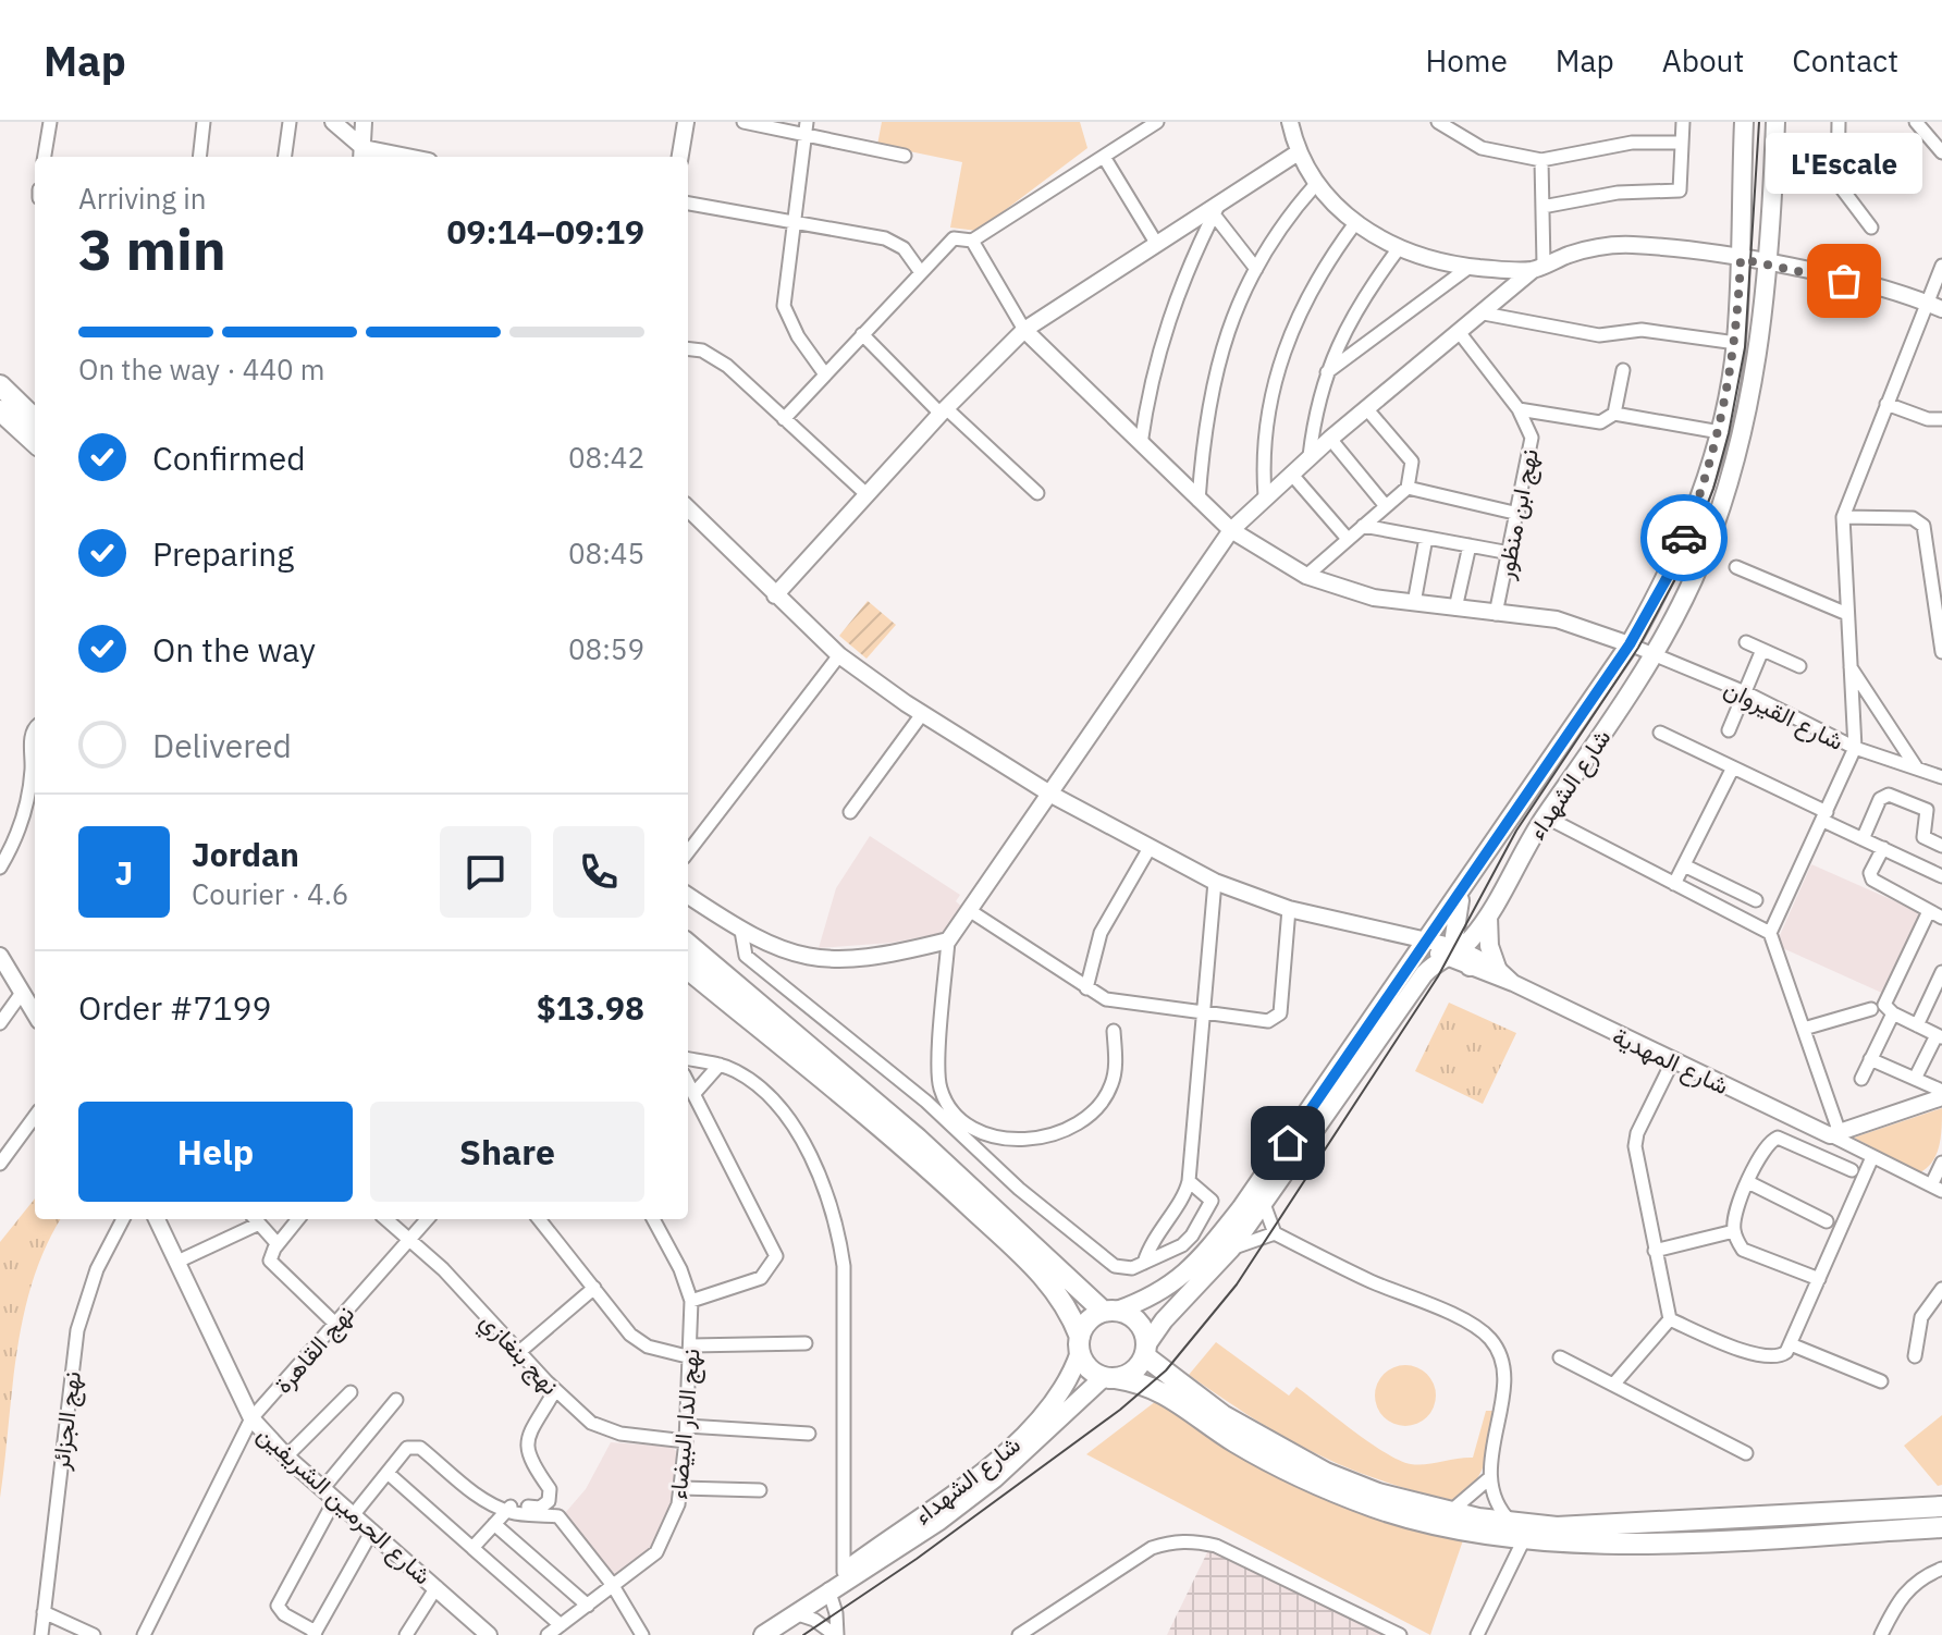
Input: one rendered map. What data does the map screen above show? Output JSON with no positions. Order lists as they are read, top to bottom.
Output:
{
  "streets": {
    "main road": ["شارع الشهداء"],
    "street": [
      "نهج ابن منظور",
      "شارع القيروان",
      "شارع المهدية",
      "نهج القاهرة",
      "نهج بنغازي",
      "نهج الجزائر",
      "نهج الدار البيضاء",
      "شارع الحرمين الشريفين"
    ]
  },
  "crossings": [
    ["شارع القيروان", "شارع الشهداء"],
    ["نهج القاهرة", "نهج بنغازي"],
    ["نهج القاهرة", "شارع الحرمين الشريفين"],
    ["نهج بنغازي", "نهج الدار البيضاء"]
  ],
  "places": ["L'Escale"],
  "page": {
    "header": "Map",
    "nav": [
      "Home",
      "Map",
      "About",
      "Contact"
    ],
    "bubble": "L'Escale",
    "heading": ["3 min", "Arriving in", "09:14–09:19"],
    "panel": [
      "Jordan",
      "Courier · 4.6",
      "Order #7199",
      "$13.98"
    ],
    "bar": "On the way · 440 m",
    "list": [
      ["Confirmed", "08:42"],
      ["Preparing", "08:45"],
      ["On the way", "08:59"],
      "Delivered"
    ],
    "round": "J",
    "buttons": ["Help", "Share"]
  }
}
